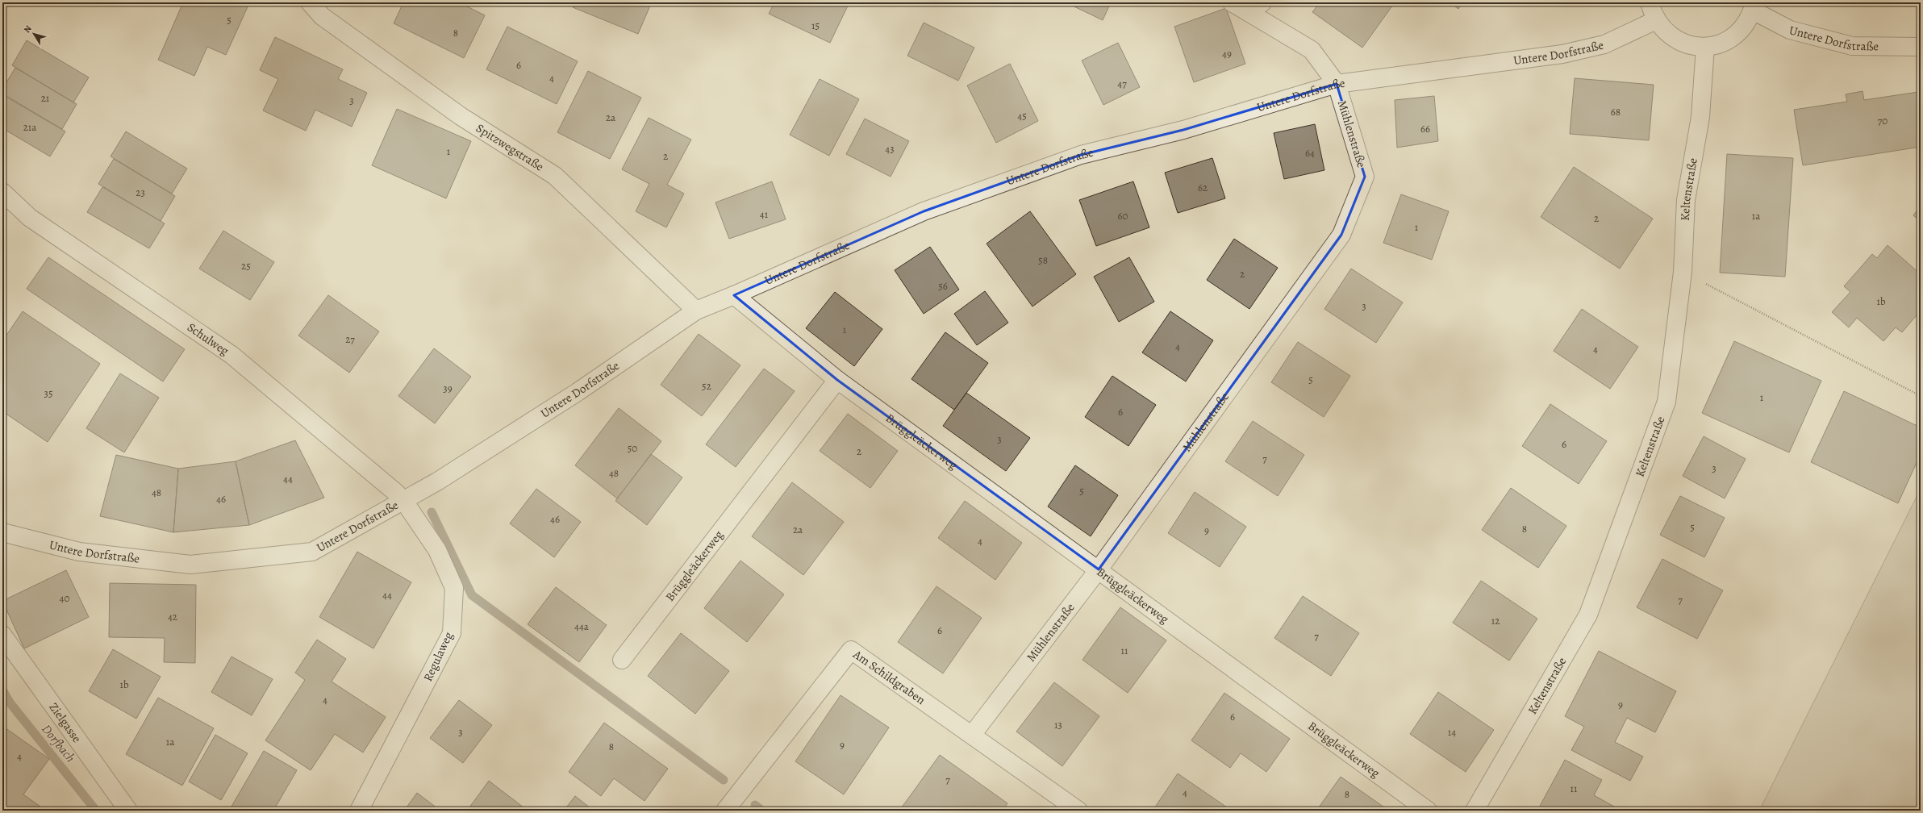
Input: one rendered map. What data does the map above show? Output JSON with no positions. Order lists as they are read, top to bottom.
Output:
{
  "streets": {
    "street": [
      "Untere Dorfstraße",
      "Mühlenstraße",
      "Spitzwegstraße",
      "Keltenstraße",
      "Schulweg",
      "Brüggleäckerweg",
      "Regulaweg",
      "Am Schildgraben",
      "Zielgasse"
    ]
  },
  "crossings": [
    ["Untere Dorfstraße", "Mühlenstraße"],
    ["Untere Dorfstraße", "Spitzwegstraße"],
    ["Untere Dorfstraße", "Keltenstraße"],
    ["Untere Dorfstraße", "Schulweg"],
    ["Untere Dorfstraße", "Brüggleäckerweg"],
    ["Untere Dorfstraße", "Regulaweg"],
    ["Mühlenstraße", "Brüggleäckerweg"],
    ["Mühlenstraße", "Am Schildgraben"],
    ["Schulweg", "Regulaweg"]
  ],
  "water": ["Dorfbach"],
  "house_numbers": [
    "5",
    "15",
    "8",
    "49",
    "6",
    "4",
    "47",
    "21",
    "3",
    "68",
    "45",
    "2a",
    "70",
    "21a",
    "66",
    "43",
    "1",
    "64",
    "2",
    "62",
    "23",
    "41",
    "60",
    "1a",
    "2",
    "1",
    "58",
    "25",
    "2",
    "56",
    "1b",
    "3",
    "1",
    "27",
    "4",
    "4",
    "5",
    "52",
    "39",
    "35",
    "1",
    "6",
    "3",
    "6",
    "50",
    "2",
    "7",
    "3",
    "48",
    "44",
    "5",
    "48",
    "46",
    "46",
    "5",
    "8",
    "2a",
    "9",
    "4",
    "44",
    "40",
    "7",
    "42",
    "12",
    "44a",
    "6",
    "7",
    "11",
    "1b",
    "4",
    "9",
    "6",
    "13",
    "3",
    "14",
    "1a",
    "9",
    "8",
    "4",
    "7",
    "11",
    "4",
    "8"
  ],
  "north": "top left"
}
